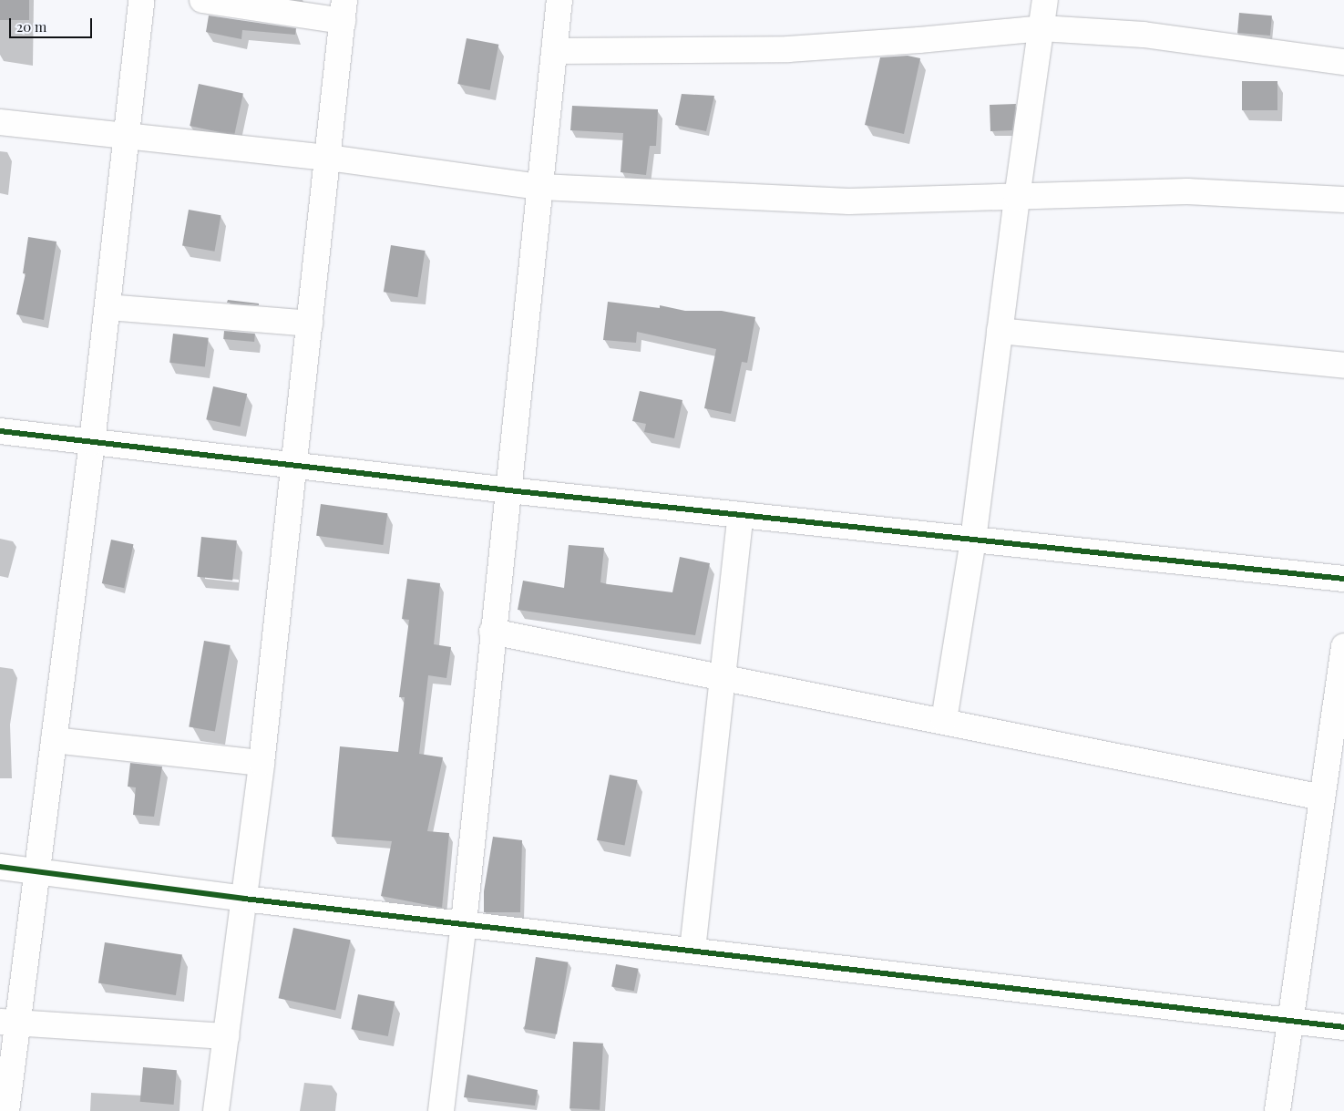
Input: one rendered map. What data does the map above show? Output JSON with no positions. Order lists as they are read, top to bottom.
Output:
{
  "scale_bar": "20 m"
}
